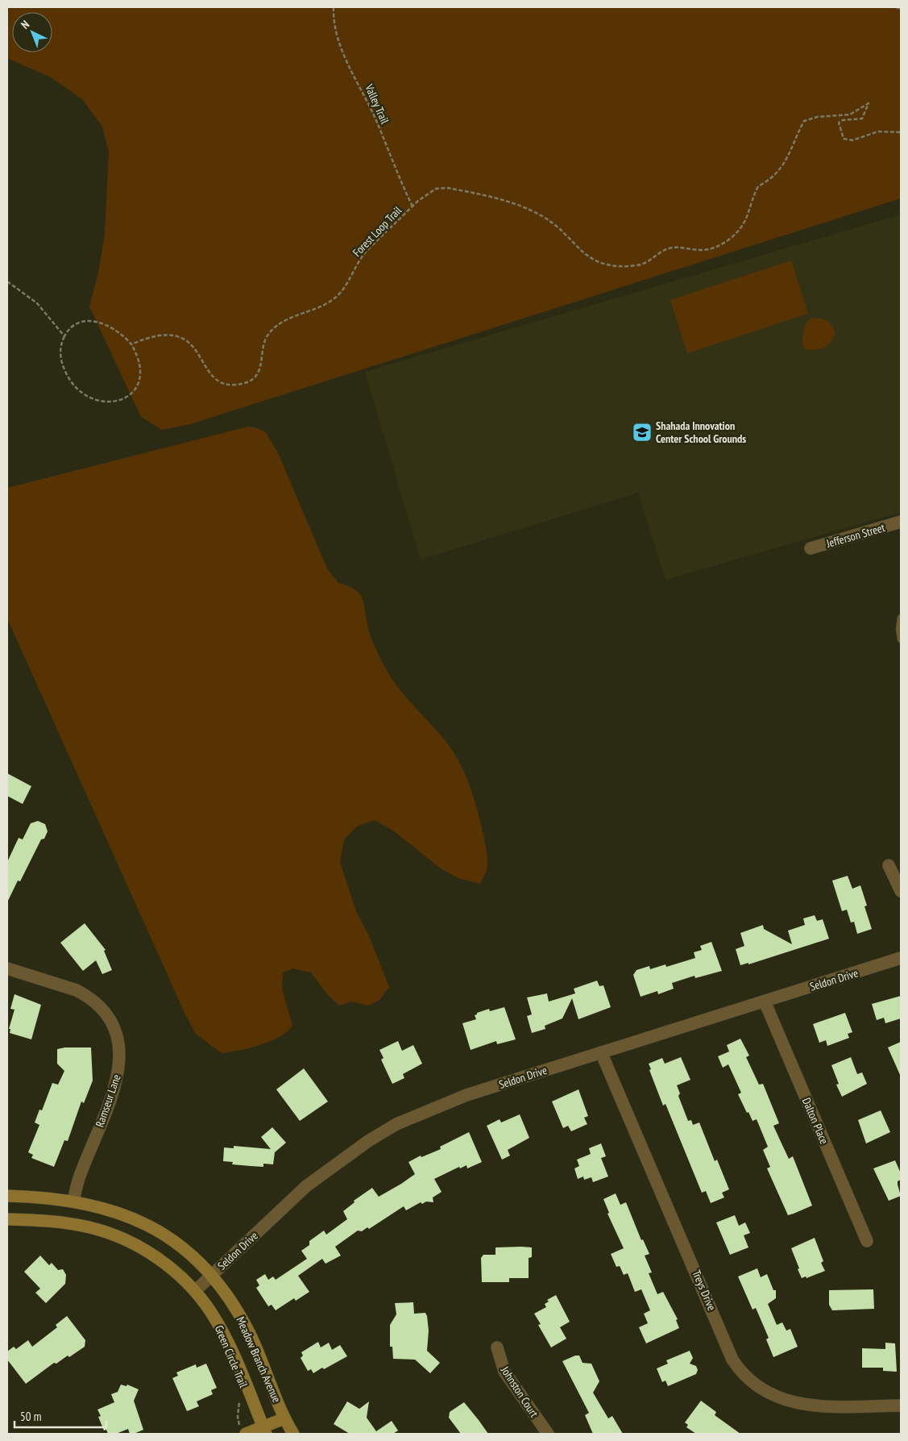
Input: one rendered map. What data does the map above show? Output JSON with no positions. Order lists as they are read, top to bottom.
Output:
{
  "streets": {
    "main road": ["Meadow Branch Avenue"],
    "street": [
      "Jefferson Street",
      "Seldon Drive",
      "Ramseur Lane",
      "Dalton Place",
      "Treys Drive",
      "Johnston Court"
    ],
    "path": ["Valley Trail", "Forest Loop Trail", "Green Circle Trail"]
  },
  "crossings": [
    ["Valley Trail", "Forest Loop Trail"],
    ["Seldon Drive", "Dalton Place"],
    ["Seldon Drive", "Treys Drive"],
    ["Seldon Drive", "Meadow Branch Avenue"],
    ["Ramseur Lane", "Meadow Branch Avenue"]
  ],
  "places": {
    "school or university": ["Shahada Innovation Center School Grounds"]
  },
  "scale_bar": "50 m",
  "north": "top left"
}
